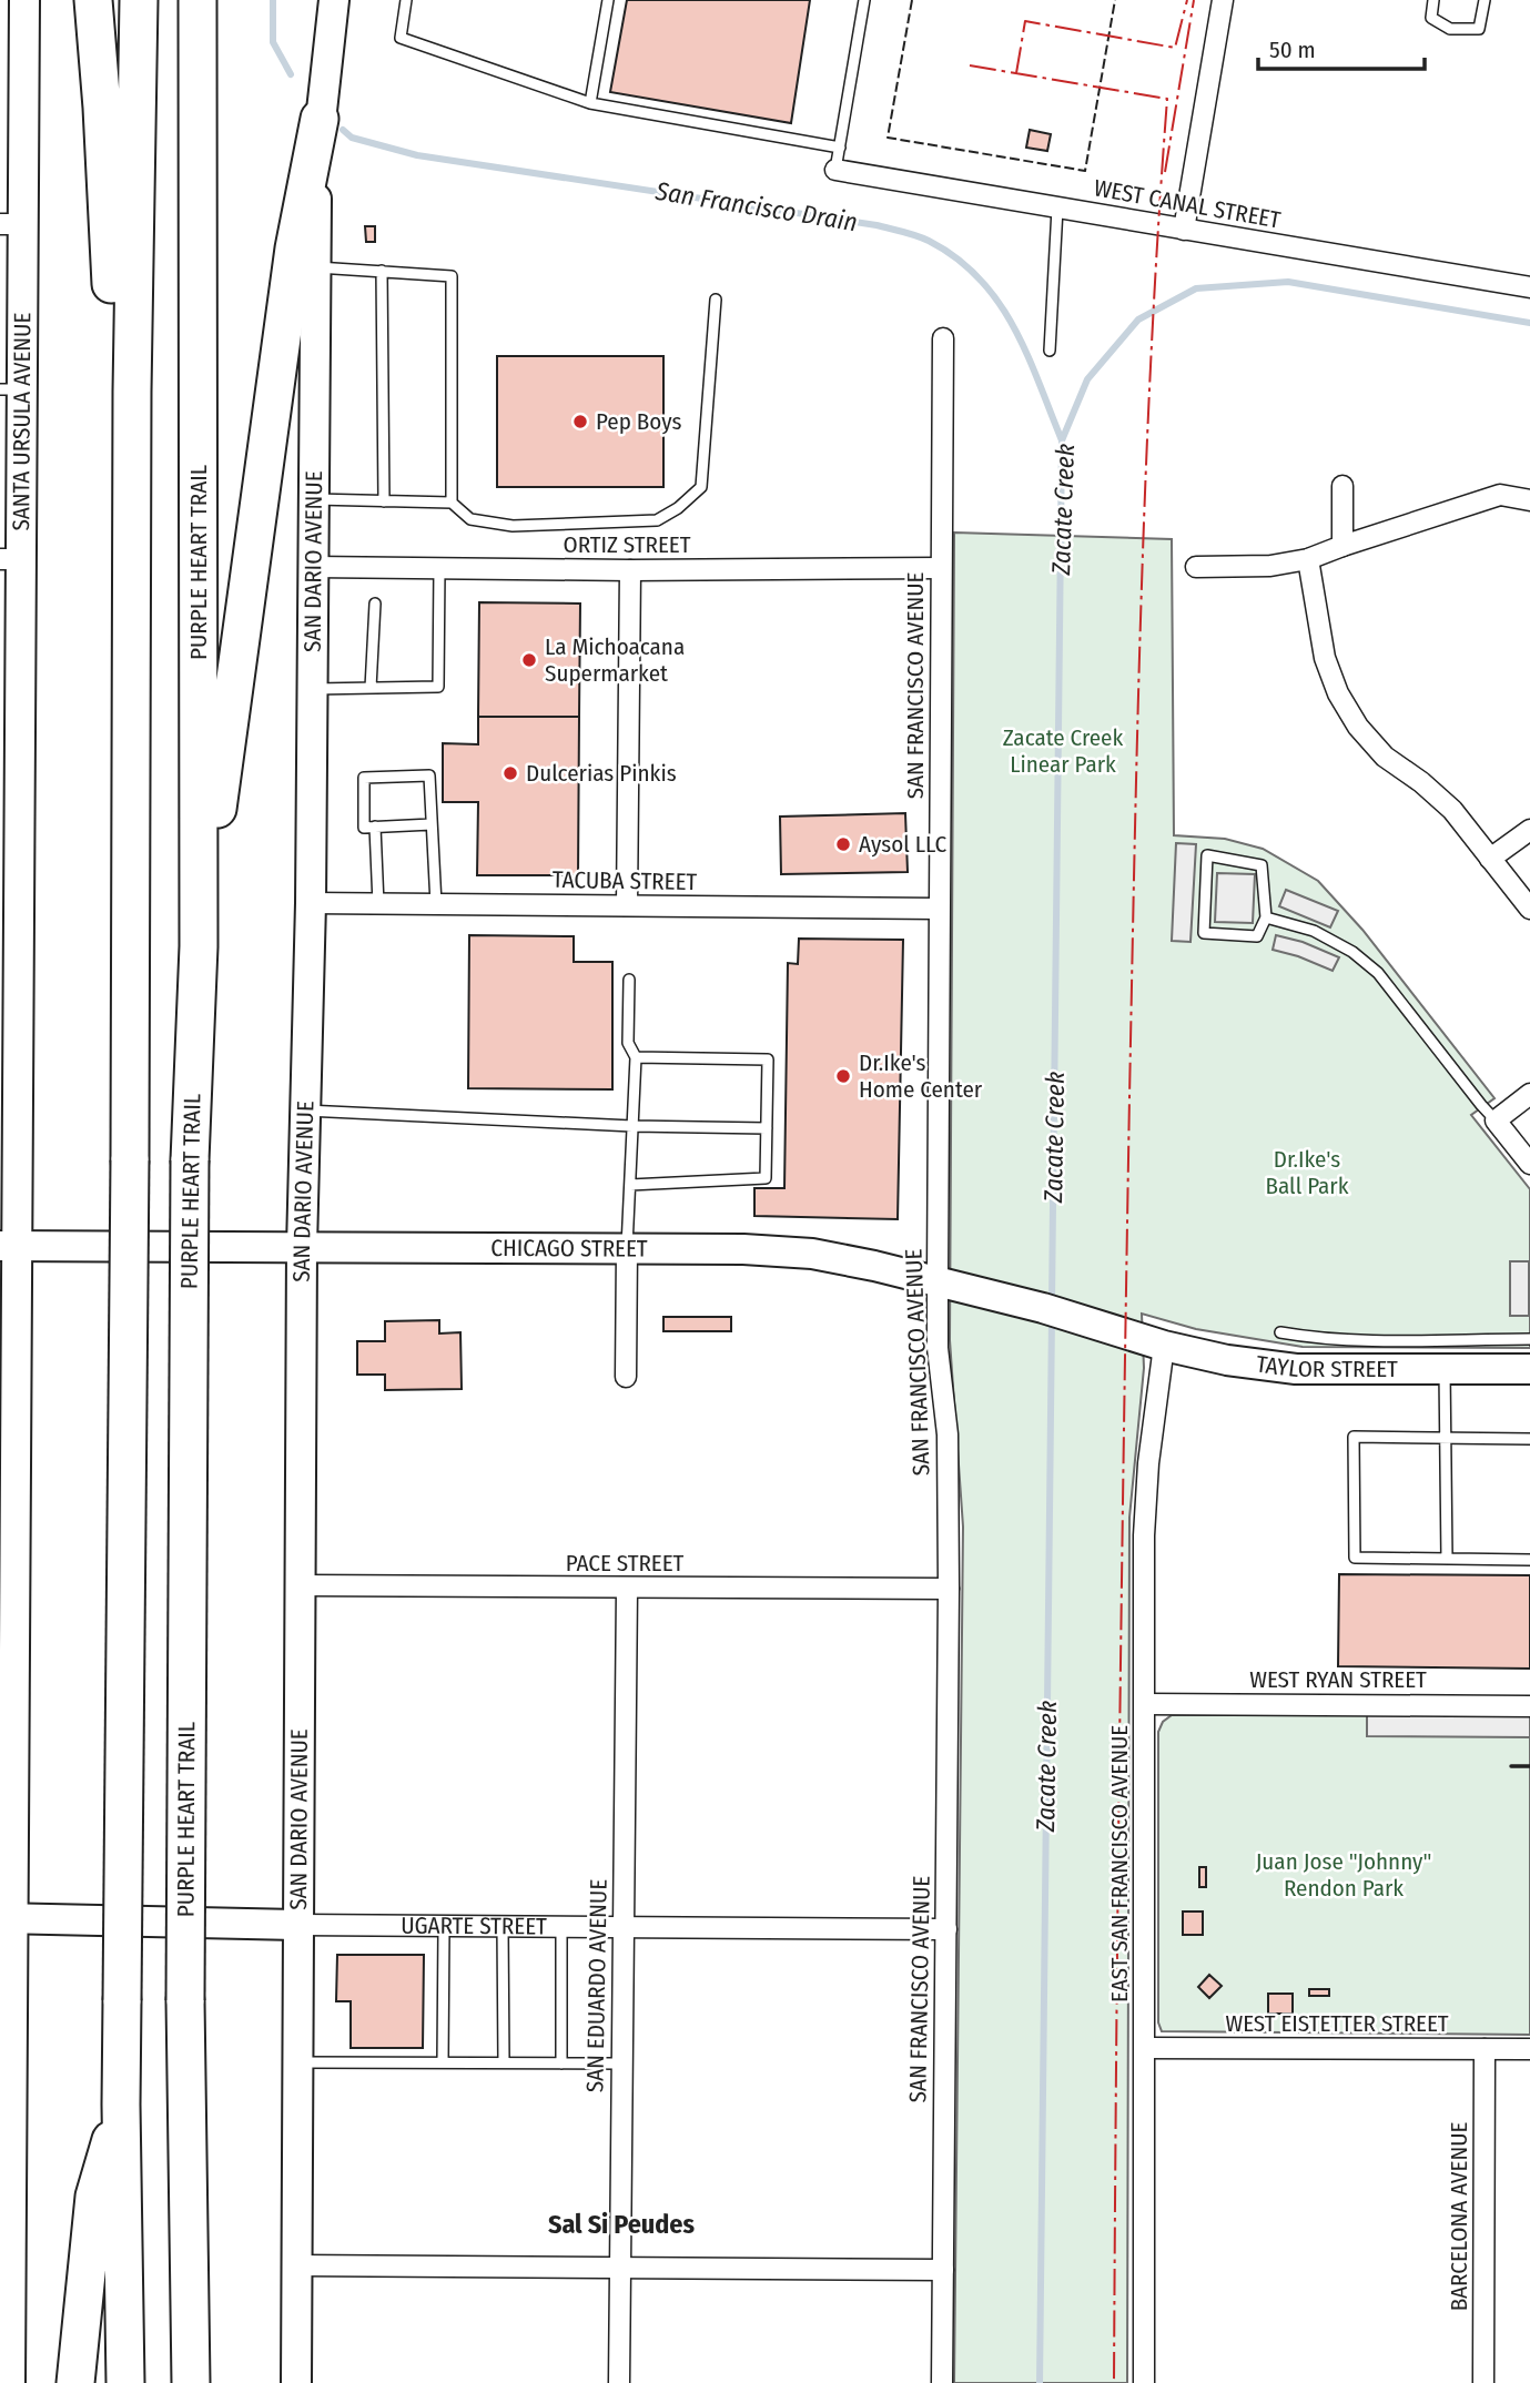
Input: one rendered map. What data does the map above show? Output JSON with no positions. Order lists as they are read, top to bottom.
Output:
{
  "streets": {
    "highway": ["PURPLE HEART TRAIL"],
    "main road": [
      "SANTA URSULA AVENUE",
      "SAN DARIO AVENUE",
      "CHICAGO STREET",
      "TAYLOR STREET",
      "UGARTE STREET"
    ],
    "street": [
      "WEST CANAL STREET",
      "ORTIZ STREET",
      "SAN FRANCISCO AVENUE",
      "TACUBA STREET",
      "PACE STREET",
      "WEST RYAN STREET",
      "EAST SAN FRANCISCO AVENUE",
      "SAN EDUARDO AVENUE",
      "WEST EISTETTER STREET",
      "BARCELONA AVENUE"
    ]
  },
  "crossings": [
    ["SANTA URSULA AVENUE", "CHICAGO STREET"],
    ["SANTA URSULA AVENUE", "UGARTE STREET"],
    ["ORTIZ STREET", "SAN DARIO AVENUE"],
    ["ORTIZ STREET", "SAN FRANCISCO AVENUE"],
    ["SAN DARIO AVENUE", "TACUBA STREET"],
    ["SAN DARIO AVENUE", "CHICAGO STREET"],
    ["SAN DARIO AVENUE", "PACE STREET"],
    ["SAN DARIO AVENUE", "UGARTE STREET"],
    ["SAN FRANCISCO AVENUE", "TACUBA STREET"],
    ["SAN FRANCISCO AVENUE", "CHICAGO STREET"],
    ["SAN FRANCISCO AVENUE", "PACE STREET"],
    ["SAN FRANCISCO AVENUE", "UGARTE STREET"],
    ["CHICAGO STREET", "TAYLOR STREET"],
    ["TAYLOR STREET", "EAST SAN FRANCISCO AVENUE"],
    ["PACE STREET", "SAN EDUARDO AVENUE"],
    ["WEST RYAN STREET", "EAST SAN FRANCISCO AVENUE"],
    ["EAST SAN FRANCISCO AVENUE", "WEST EISTETTER STREET"],
    ["UGARTE STREET", "SAN EDUARDO AVENUE"],
    ["WEST EISTETTER STREET", "BARCELONA AVENUE"]
  ],
  "districts": ["Sal Si Peudes"],
  "water": ["San Francisco Drain", "Zacate Creek"],
  "parks": ["Zacate Creek Linear Park", "Dr.Ike's Ball Park", "Juan Jose \"Johnny\" Rendon Park"],
  "places": [
    "Pep Boys",
    "La Michoacana Supermarket",
    "Dulcerias Pinkis",
    "Aysol LLC",
    "Dr.Ike's Home Center"
  ],
  "scale_bar": "50 m"
}
